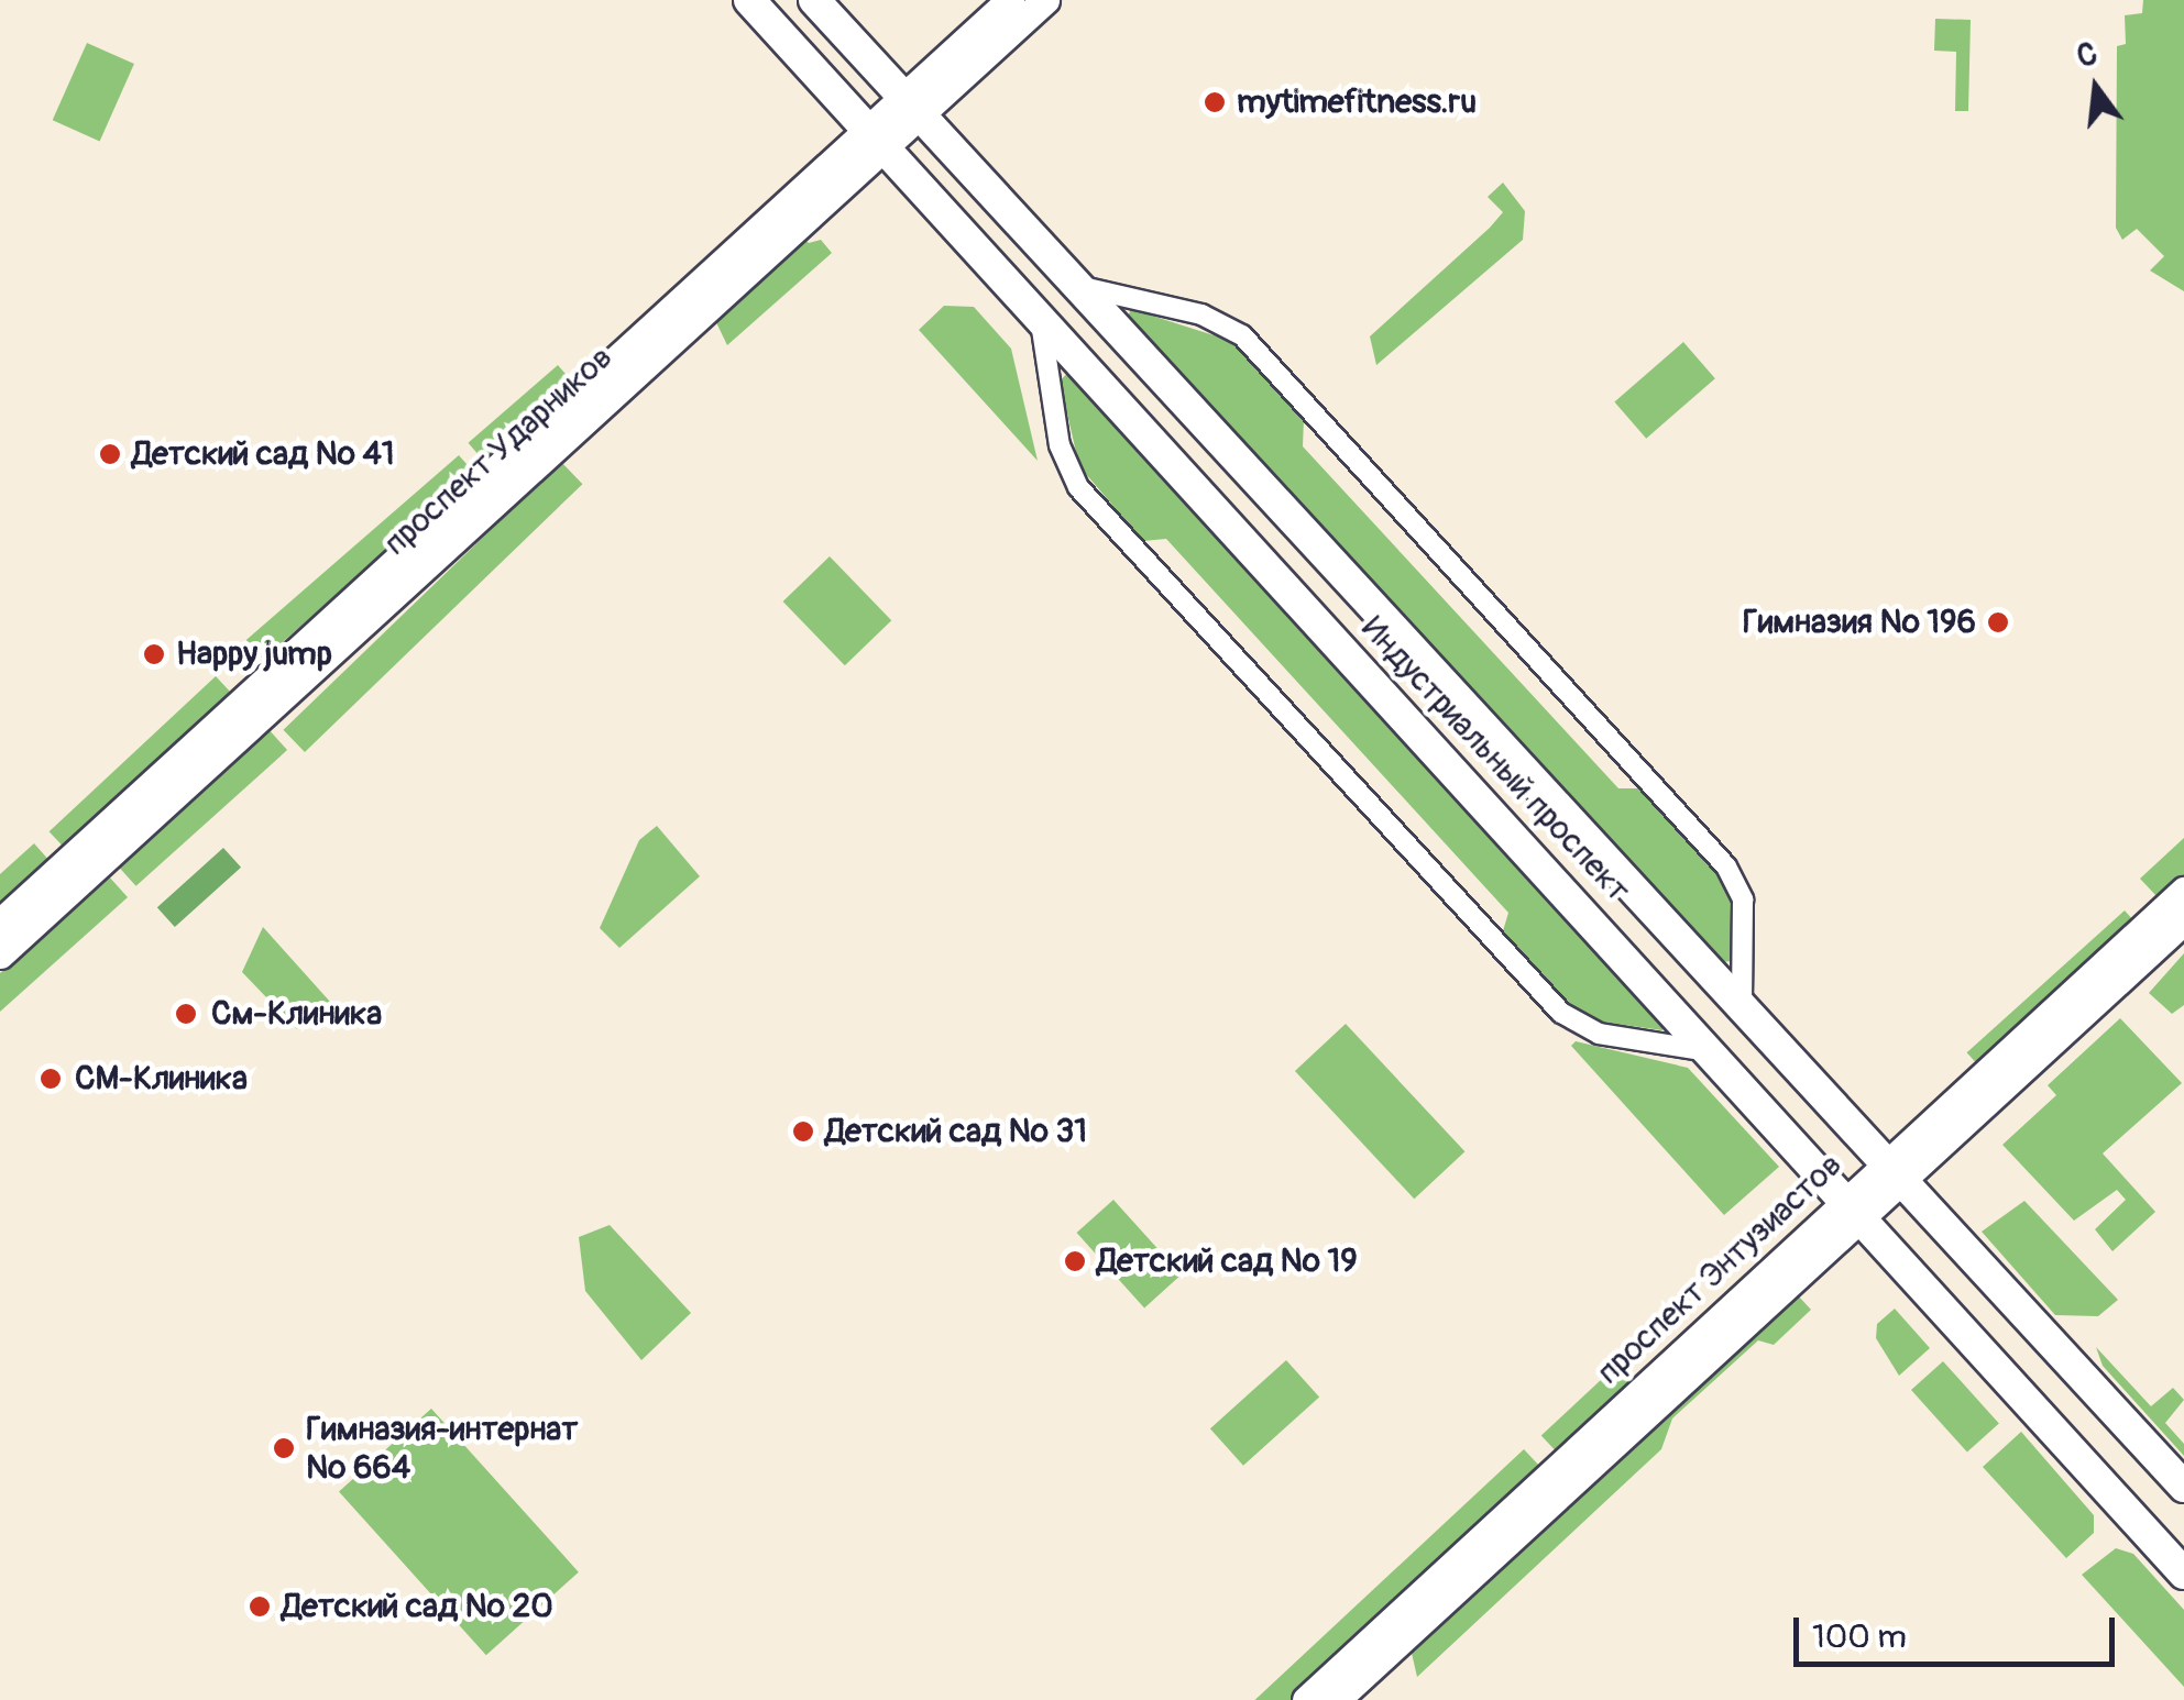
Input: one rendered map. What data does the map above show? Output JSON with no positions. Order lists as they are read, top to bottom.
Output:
{
  "streets": {
    "main road": ["Индустриальный проспект"],
    "street": ["проспект Ударников", "проспект Энтузиастов"]
  },
  "crossings": [
    ["проспект Ударников", "Индустриальный проспект"],
    ["Индустриальный проспект", "проспект Энтузиастов"]
  ],
  "places": [
    "mytimefitness.ru",
    "Детский сад № 41",
    "Гимназия № 196",
    "Happy jump",
    "См-Клиника",
    "СМ-Клиника",
    "Детский сад № 31",
    "Детский сад № 19",
    "Гимназия-интернат № 664",
    "Детский сад № 20"
  ],
  "scale_bar": "100 m",
  "north": "top"
}
